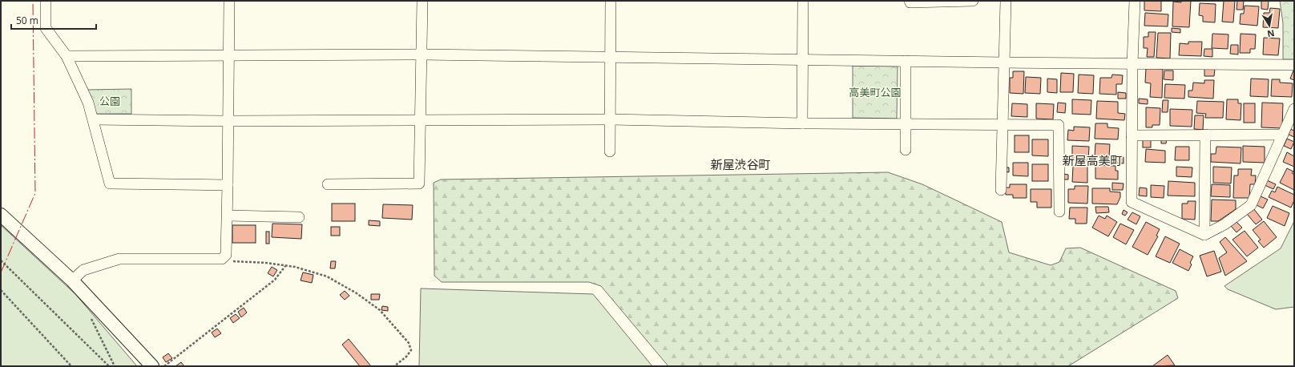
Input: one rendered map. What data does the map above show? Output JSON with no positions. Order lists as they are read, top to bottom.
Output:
{
  "districts": ["新屋高美町", "新屋渋谷町"],
  "parks": ["高美町公園", "公園"],
  "scale_bar": "50 m",
  "north": "bottom"
}
